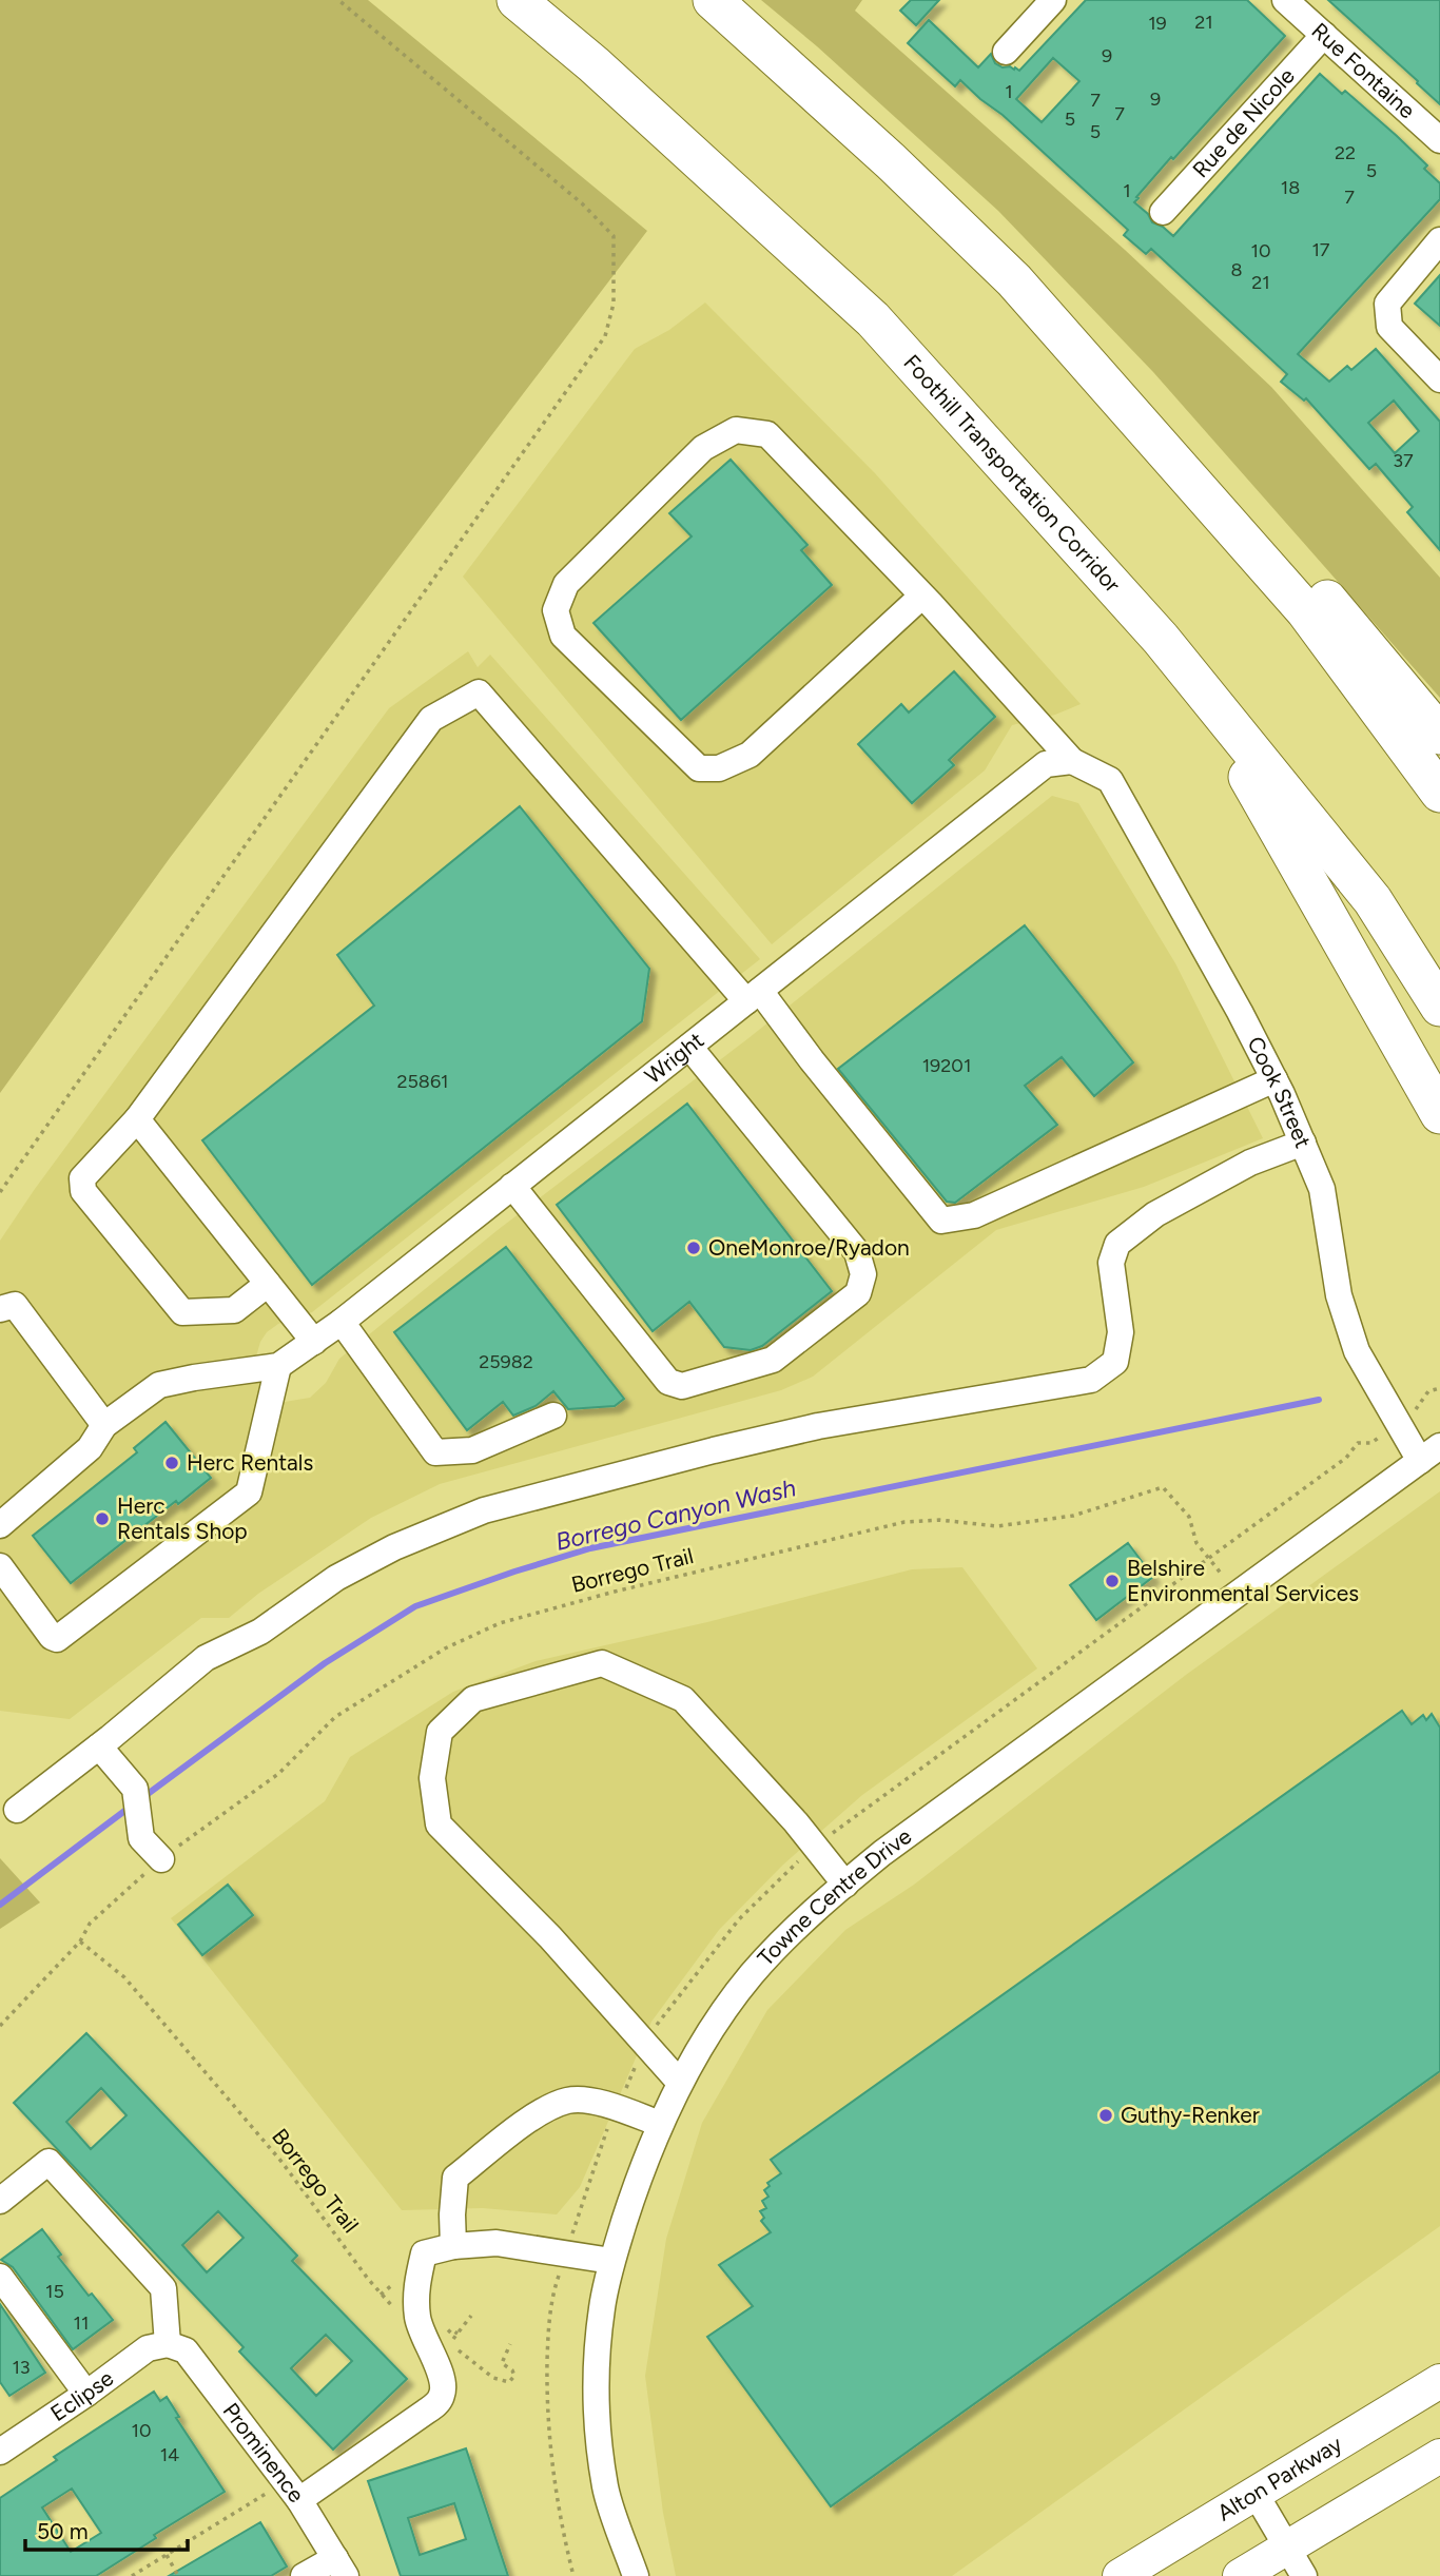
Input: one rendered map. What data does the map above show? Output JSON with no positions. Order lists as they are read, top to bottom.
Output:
{
  "streets": {
    "highway": ["Foothill Transportation Corridor"],
    "main road": ["Alton Parkway"],
    "street": [
      "Rue Fontaine",
      "Rue de Nicole",
      "Wright",
      "Cook Street",
      "Towne Centre Drive",
      "Eclipse",
      "Prominence"
    ],
    "path": ["Borrego Trail"]
  },
  "crossings": [
    ["Rue Fontaine", "Rue de Nicole"],
    ["Wright", "Cook Street"],
    ["Cook Street", "Towne Centre Drive"],
    ["Borrego Trail", "Towne Centre Drive"],
    ["Eclipse", "Prominence"]
  ],
  "water": ["Borrego Canyon Wash"],
  "places": [
    "OneMonroe/Ryadon",
    "Herc Rentals",
    "Herc Rentals Shop",
    "Belshire Environmental Services",
    "Guthy-Renker"
  ],
  "house_numbers": [
    "21",
    "19",
    "9",
    "1",
    "9",
    "7",
    "7",
    "5",
    "5",
    "22",
    "5",
    "18",
    "1",
    "7",
    "17",
    "10",
    "8",
    "21",
    "37",
    "19201",
    "25861",
    "25982",
    "15",
    "11",
    "13",
    "10",
    "14"
  ],
  "scale_bar": "50 m"
}
